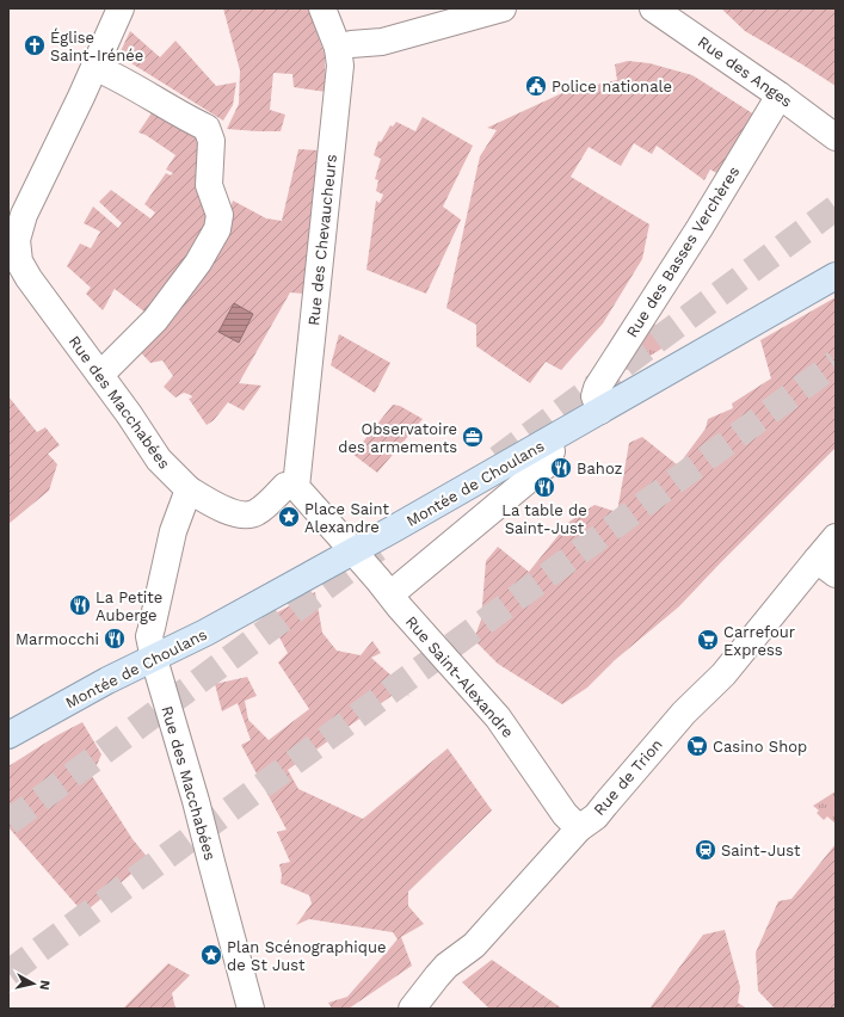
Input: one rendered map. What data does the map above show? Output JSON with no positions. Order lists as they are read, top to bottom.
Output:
{
  "streets": {
    "main road": ["Montée de Choulans"],
    "street": [
      "Rue des Anges",
      "Rue des Chevaucheurs",
      "Rue des Basses Verchères",
      "Rue des Macchabées",
      "Rue Saint-Alexandre",
      "Rue de Trion"
    ]
  },
  "crossings": [
    ["Rue des Anges", "Rue des Basses Verchères"],
    ["Rue des Basses Verchères", "Montée de Choulans"],
    ["Rue des Macchabées", "Montée de Choulans"],
    ["Montée de Choulans", "Rue Saint-Alexandre"],
    ["Rue Saint-Alexandre", "Rue de Trion"]
  ],
  "places": {
    "church": ["Église Saint-Irénée"],
    "public building": ["Police nationale"],
    "office": ["Observatoire des armements"],
    "restaurant": [
      "Bahoz",
      "La table de Saint-Just",
      "La Petite Auberge",
      "Marmocchi"
    ],
    "place": ["Place Saint Alexandre", "Plan Scénographique de St Just"],
    "supermarket": ["Carrefour Express", "Casino Shop"],
    "station": ["Saint-Just"]
  },
  "north": "right"
}
